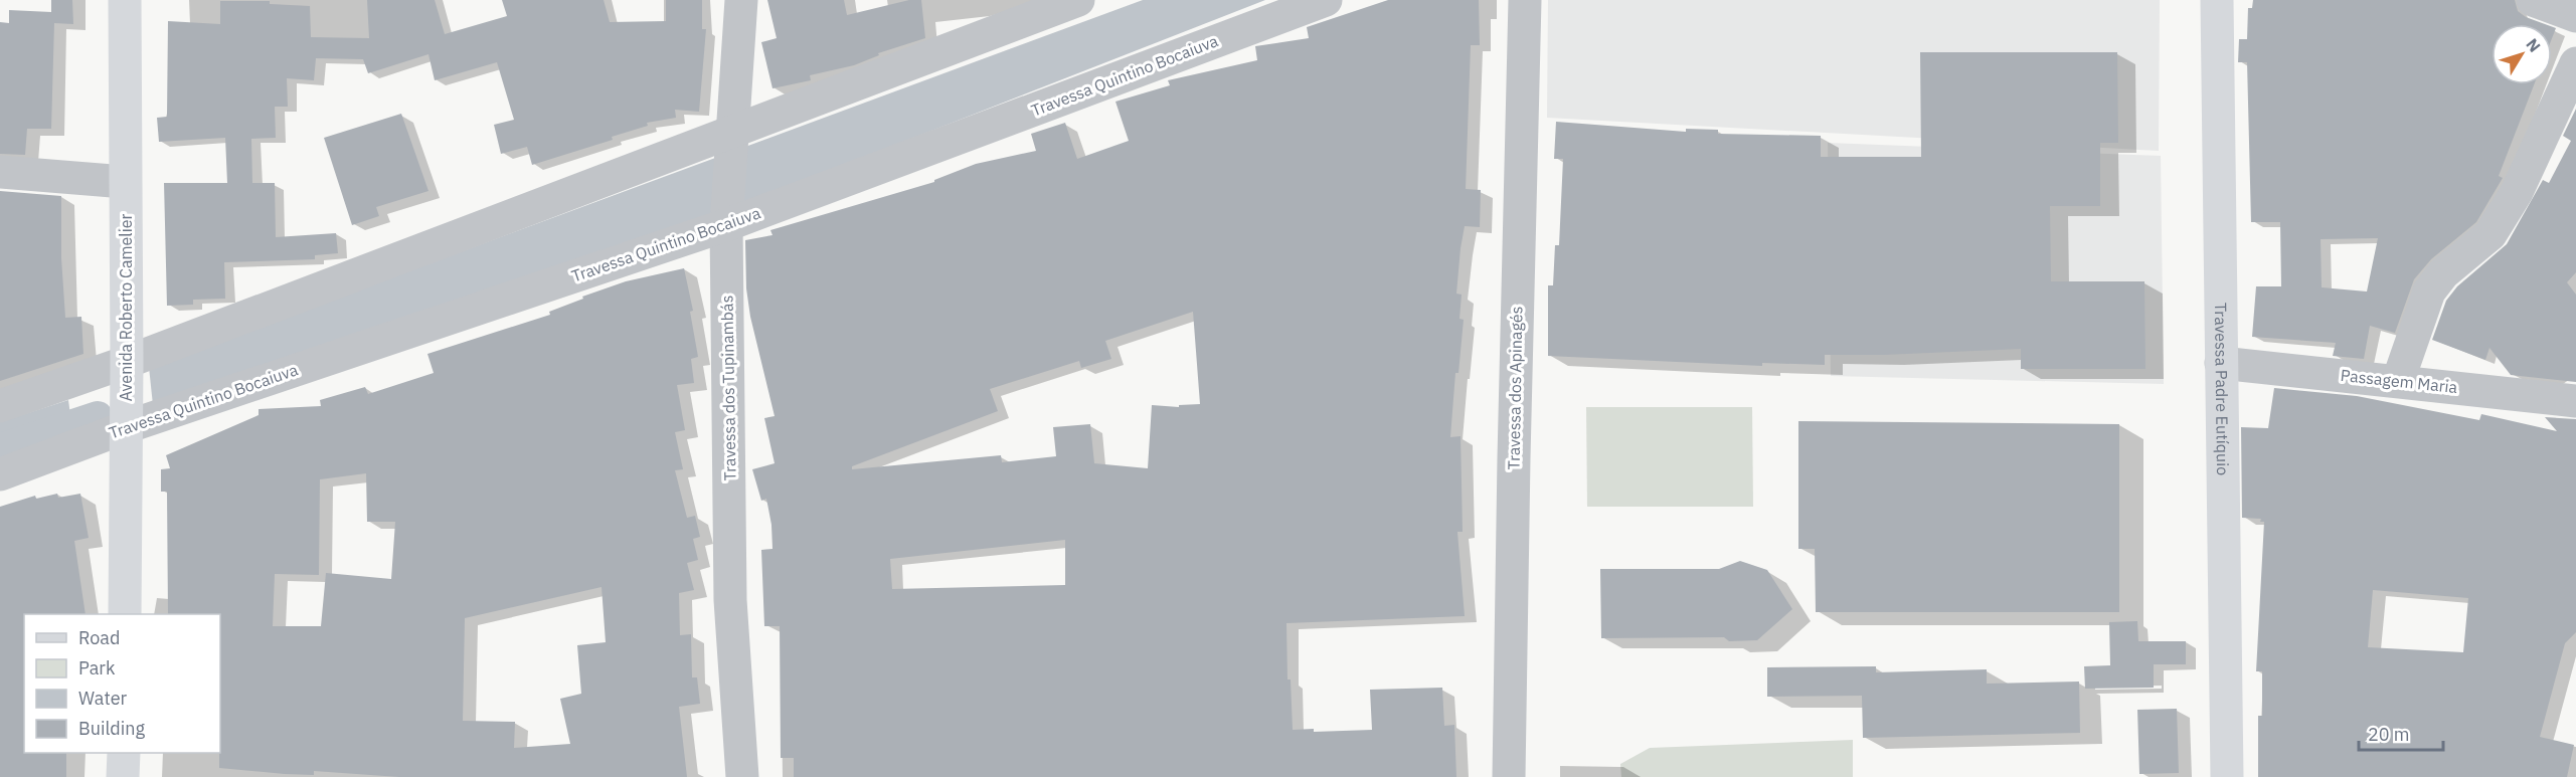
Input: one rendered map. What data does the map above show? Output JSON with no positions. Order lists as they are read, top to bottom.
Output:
{
  "streets": {
    "main road": ["Avenida Roberto Camelier", "Travessa Padre Eutíquio"],
    "street": [
      "Travessa Quintino Bocaiuva",
      "Passagem Maria",
      "Travessa dos Tupinambás",
      "Travessa dos Apinagés"
    ]
  },
  "crossings": [
    ["Travessa Quintino Bocaiuva", "Avenida Roberto Camelier"],
    ["Travessa Quintino Bocaiuva", "Travessa dos Tupinambás"],
    ["Passagem Maria", "Travessa Padre Eutíquio"]
  ],
  "legend": [
    "Road",
    "Park",
    "Water",
    "Building"
  ],
  "scale_bar": "20 m",
  "north": "top right"
}
